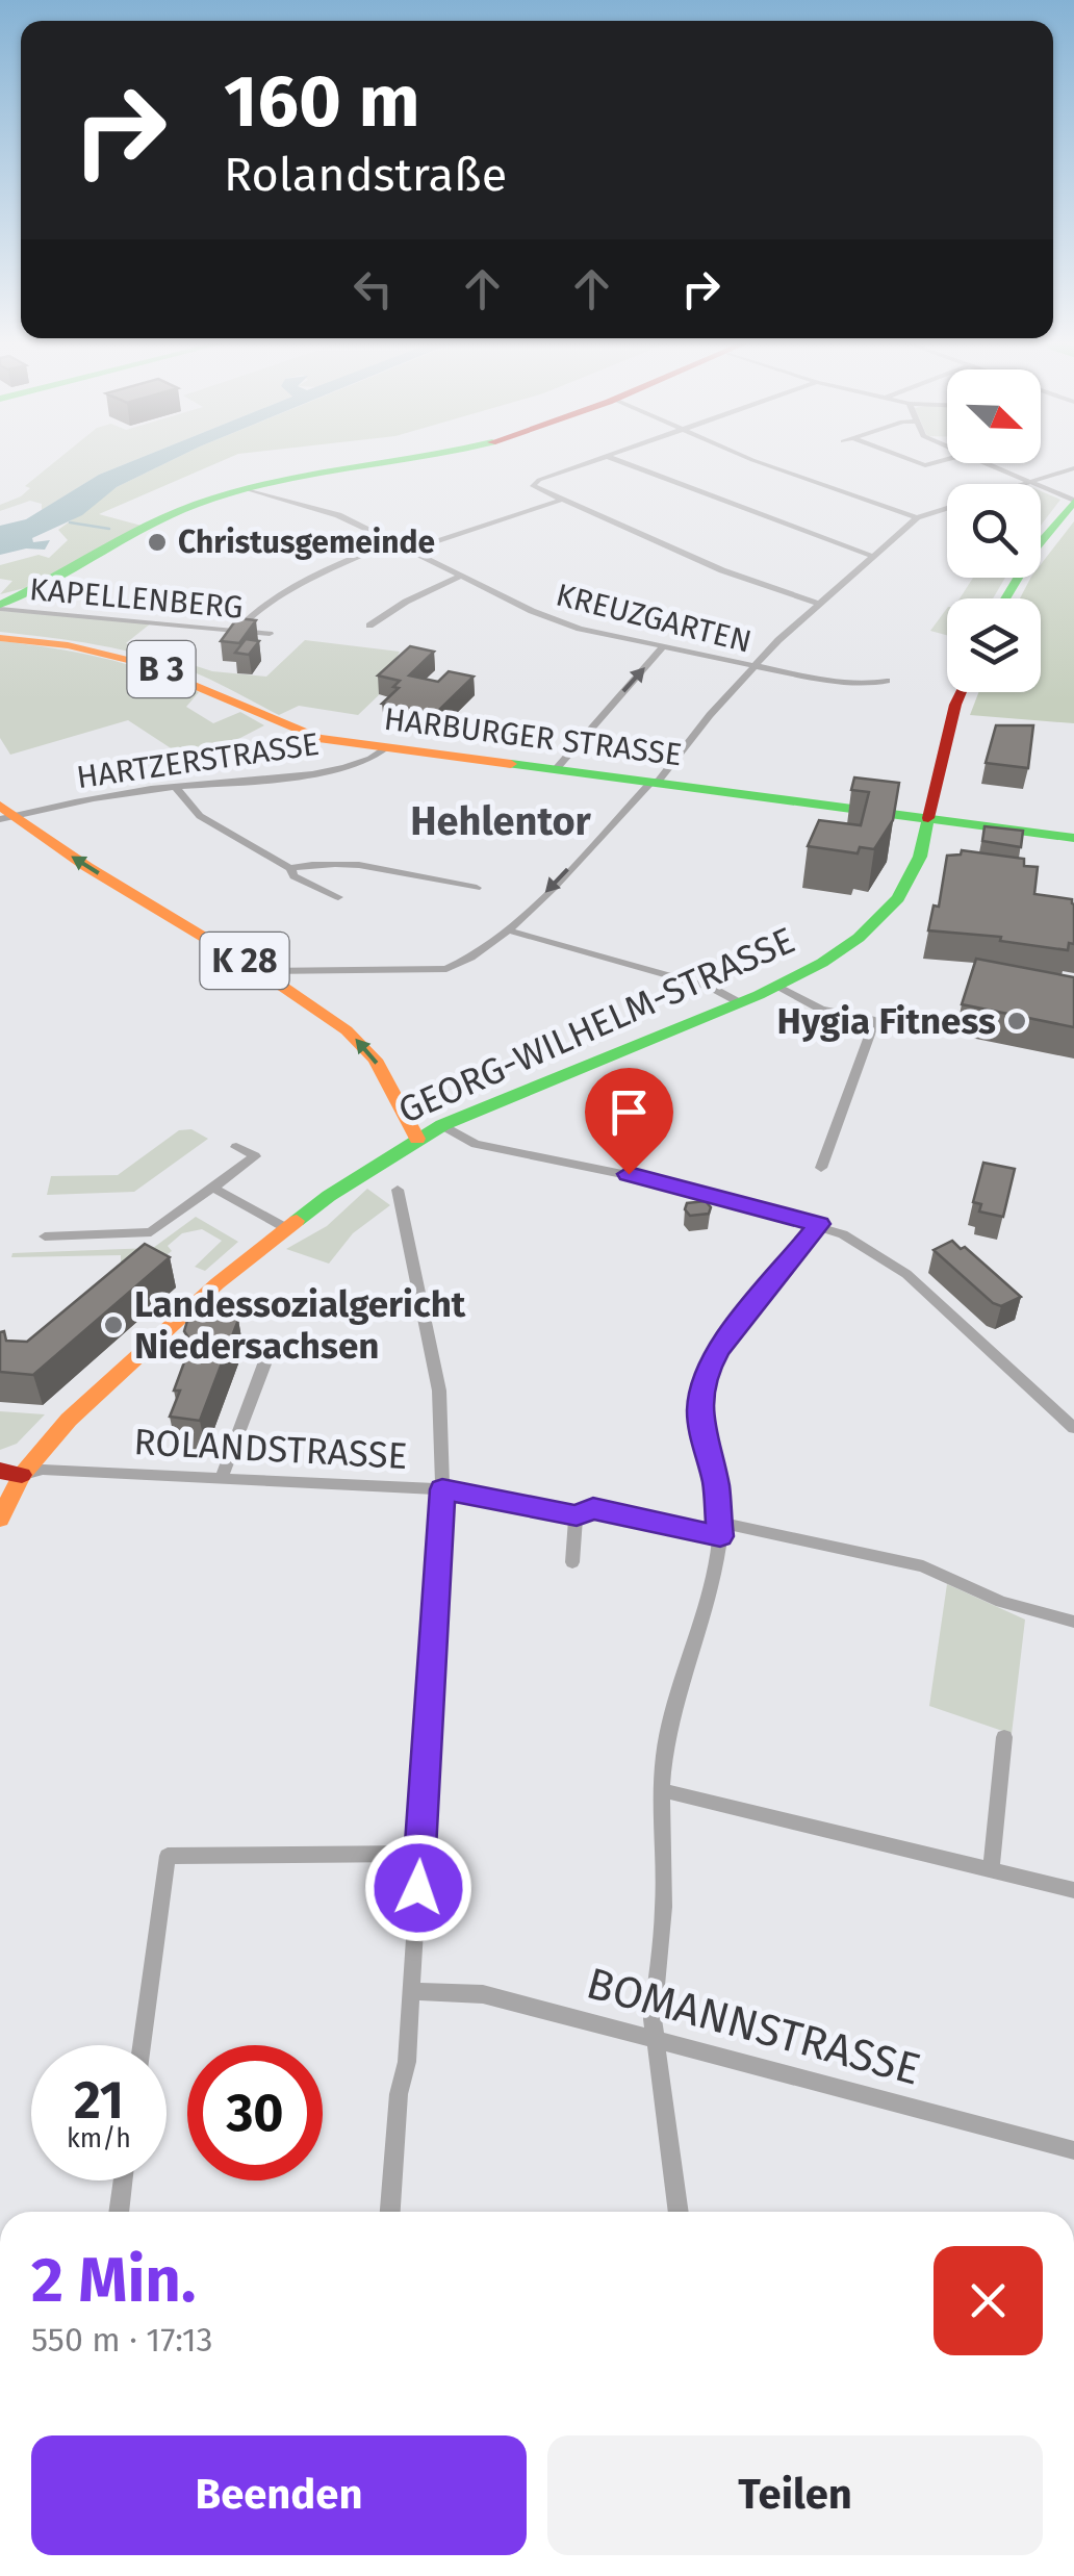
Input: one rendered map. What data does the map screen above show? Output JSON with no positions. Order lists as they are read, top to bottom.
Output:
{
  "streets": {
    "main road": [
      "B 3",
      "HARBURGER STRASSE",
      "K 28",
      "GEORG-WILHELM-STRASSE"
    ],
    "street": [
      "KAPELLENBERG",
      "KREUZGARTEN",
      "HARTZERSTRASSE",
      "ROLANDSTRASSE",
      "BOMANNSTRASSE"
    ]
  },
  "crossings": [
    ["HARBURGER STRASSE", "HARTZERSTRASSE"],
    ["HARBURGER STRASSE", "GEORG-WILHELM-STRASSE"],
    ["HARTZERSTRASSE", "K 28"],
    ["K 28", "GEORG-WILHELM-STRASSE"],
    ["GEORG-WILHELM-STRASSE", "ROLANDSTRASSE"]
  ],
  "districts": ["Hehlentor"],
  "places": ["Christusgemeinde", "Hygia Fitness", "Landessozialgericht Niedersachsen"],
  "north": "bottom right",
  "page": {
    "turn": ["160 m", "Rolandstraße"],
    "speed": "21 km/h",
    "limit": "30",
    "heading": ["2 Min.", "550 m · 17:13"],
    "buttons": ["Beenden", "Teilen"]
  }
}
